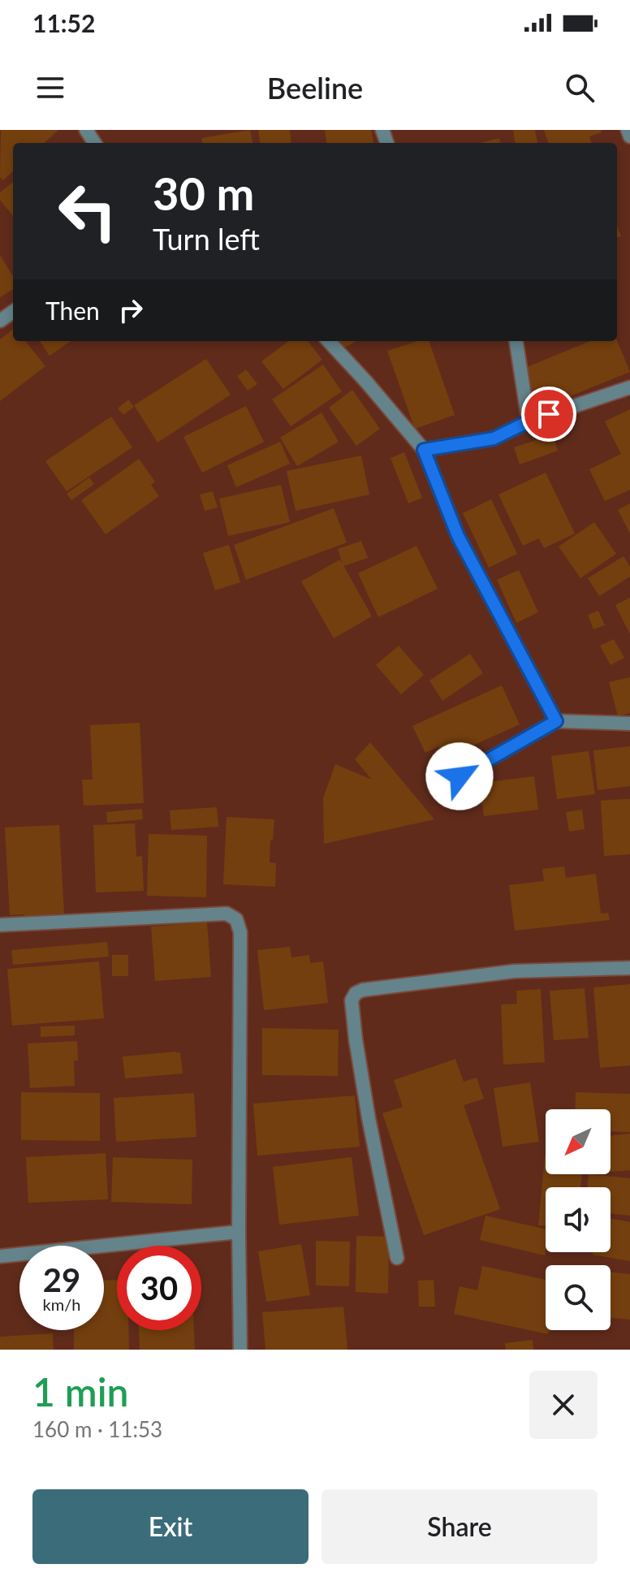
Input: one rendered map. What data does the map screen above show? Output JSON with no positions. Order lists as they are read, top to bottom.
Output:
{
  "north": "bottom left",
  "page": {
    "status": "11:52",
    "header": "Beeline",
    "turn": ["30 m", "Turn left"],
    "then": "Then",
    "speed": "29 km/h",
    "limit": "30",
    "heading": ["1 min", "160 m · 11:53"],
    "buttons": ["Exit", "Share"]
  }
}
